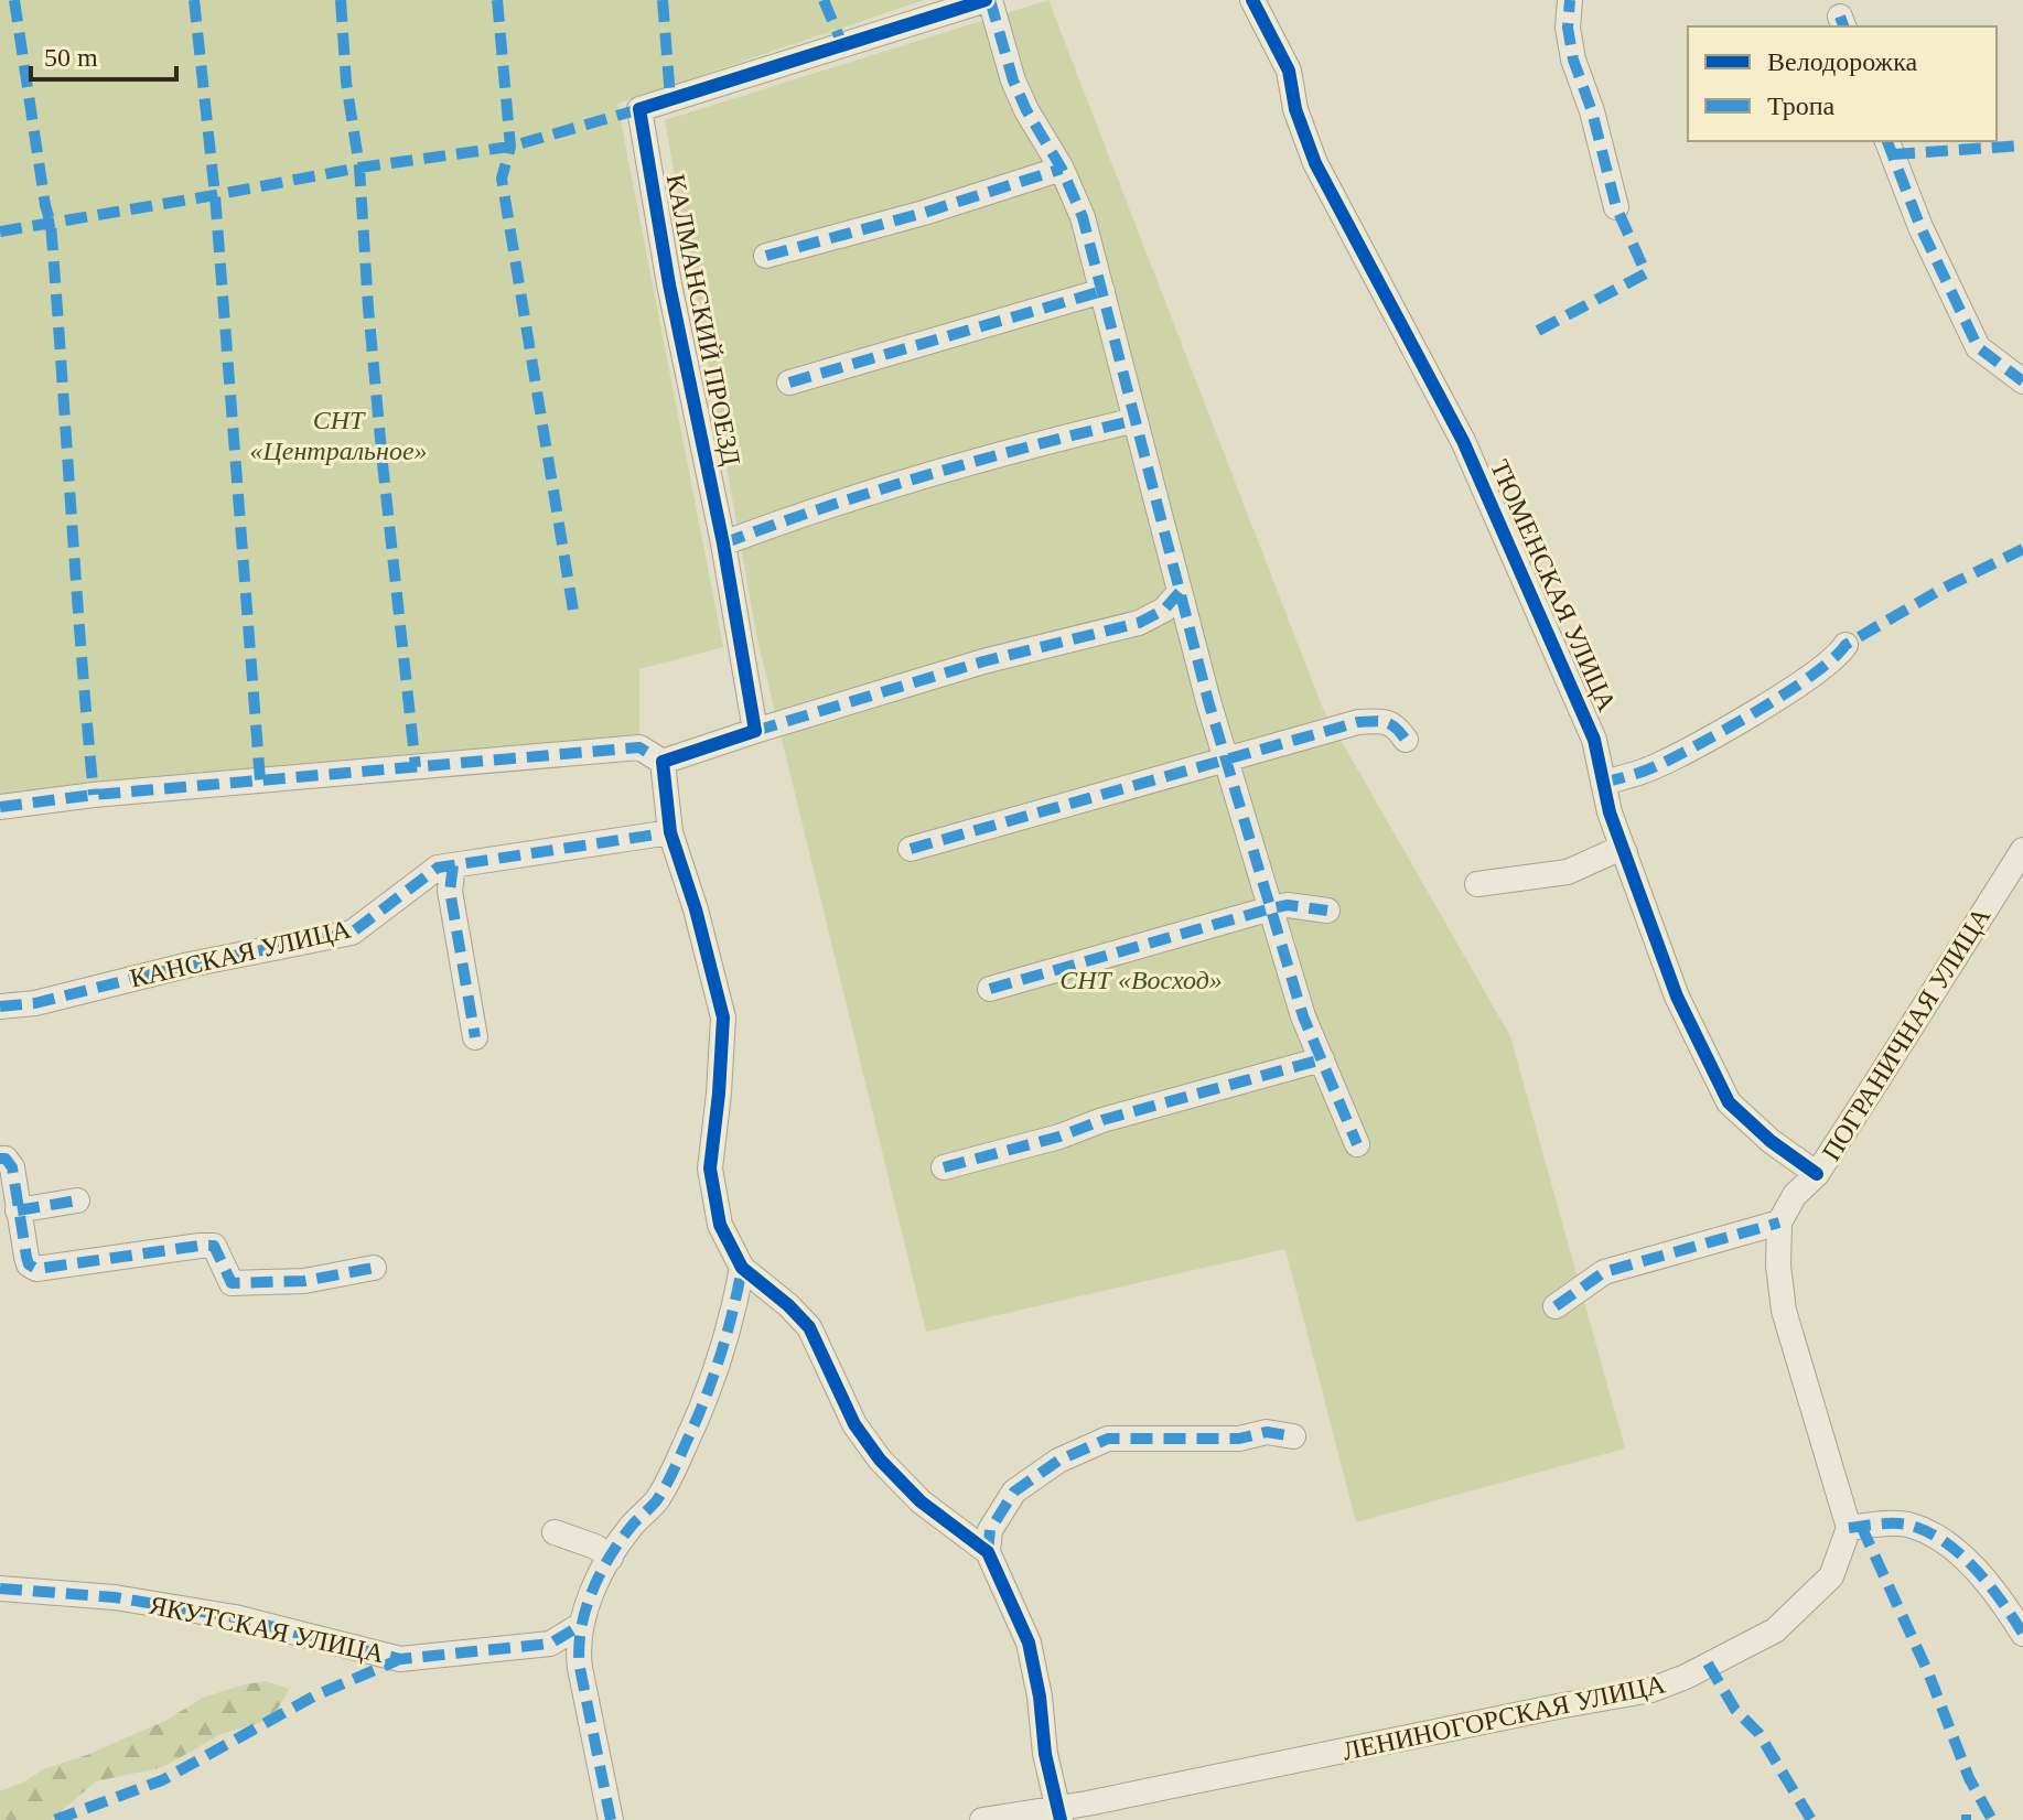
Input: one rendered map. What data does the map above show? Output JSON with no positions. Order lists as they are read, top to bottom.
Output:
{
  "streets": {
    "street": [
      "КАЛМАНСКИЙ ПРОЕЗД",
      "ТЮМЕНСКАЯ УЛИЦА",
      "КАНСКАЯ УЛИЦА",
      "ПОГРАНИЧНАЯ УЛИЦА",
      "ЯКУТСКАЯ УЛИЦА",
      "ЛЕНИНОГОРСКАЯ УЛИЦА"
    ]
  },
  "crossings": [
    ["ТЮМЕНСКАЯ УЛИЦА", "ПОГРАНИЧНАЯ УЛИЦА"]
  ],
  "parks": ["СНТ «Центральное»", "СНТ «Восход»"],
  "legend": ["Велодорожка", "Тропа"],
  "scale_bar": "50 m"
}
